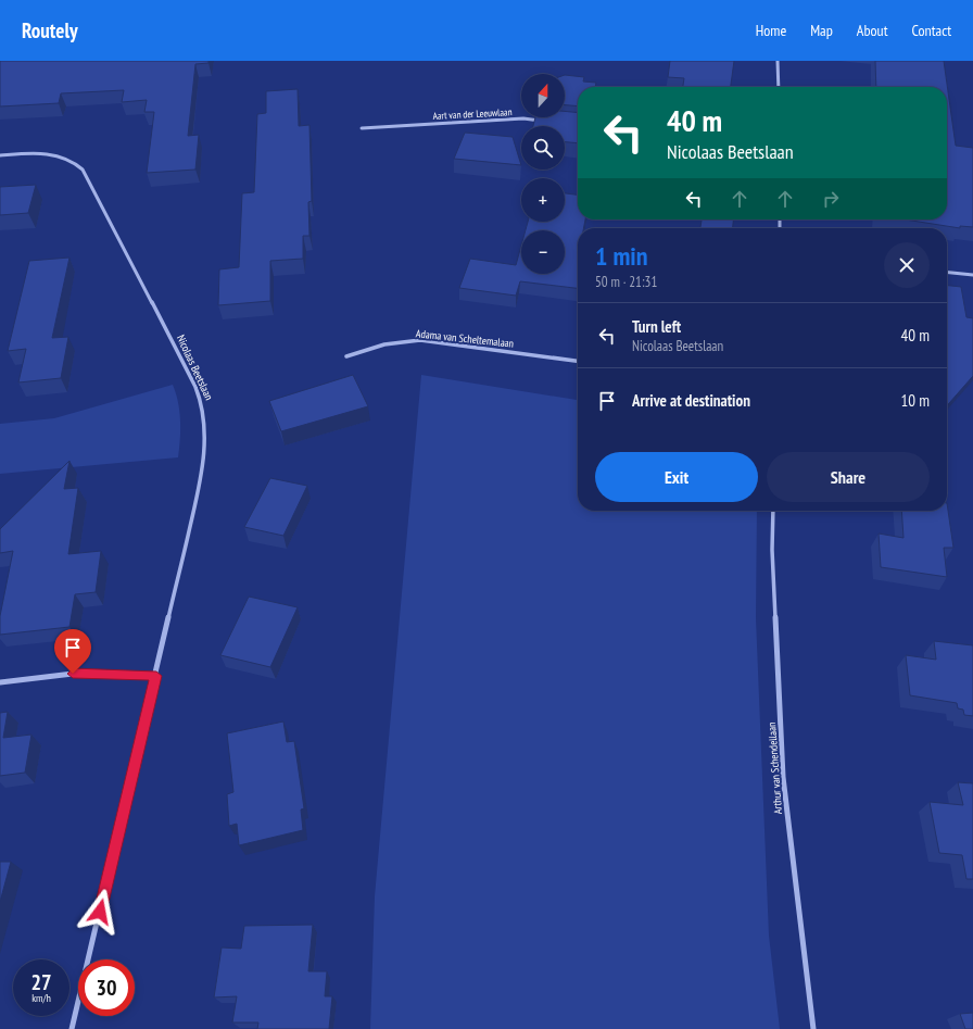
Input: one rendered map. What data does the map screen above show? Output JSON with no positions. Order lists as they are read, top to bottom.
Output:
{
  "streets": {
    "street": [
      "Aart van der Leeuwlaan",
      "Adama van Scheltemalaan",
      "Nicolaas Beetslaan",
      "Arthur van Schendellaan"
    ]
  },
  "north": "top",
  "page": {
    "header": "Routely",
    "nav": [
      "Home",
      "Map",
      "About",
      "Contact"
    ],
    "map_buttons": ["+", "−"],
    "turn": ["40 m", "Nicolaas Beetslaan"],
    "heading": ["1 min", "50 m · 21:31"],
    "list": [
      {
        "name": "Turn left",
        "note": "Nicolaas Beetslaan",
        "value": "40 m"
      },
      {
        "name": "Arrive at destination",
        "value": "10 m"
      }
    ],
    "buttons": ["Exit", "Share"],
    "speed": "27 km/h",
    "limit": "30"
  }
}
